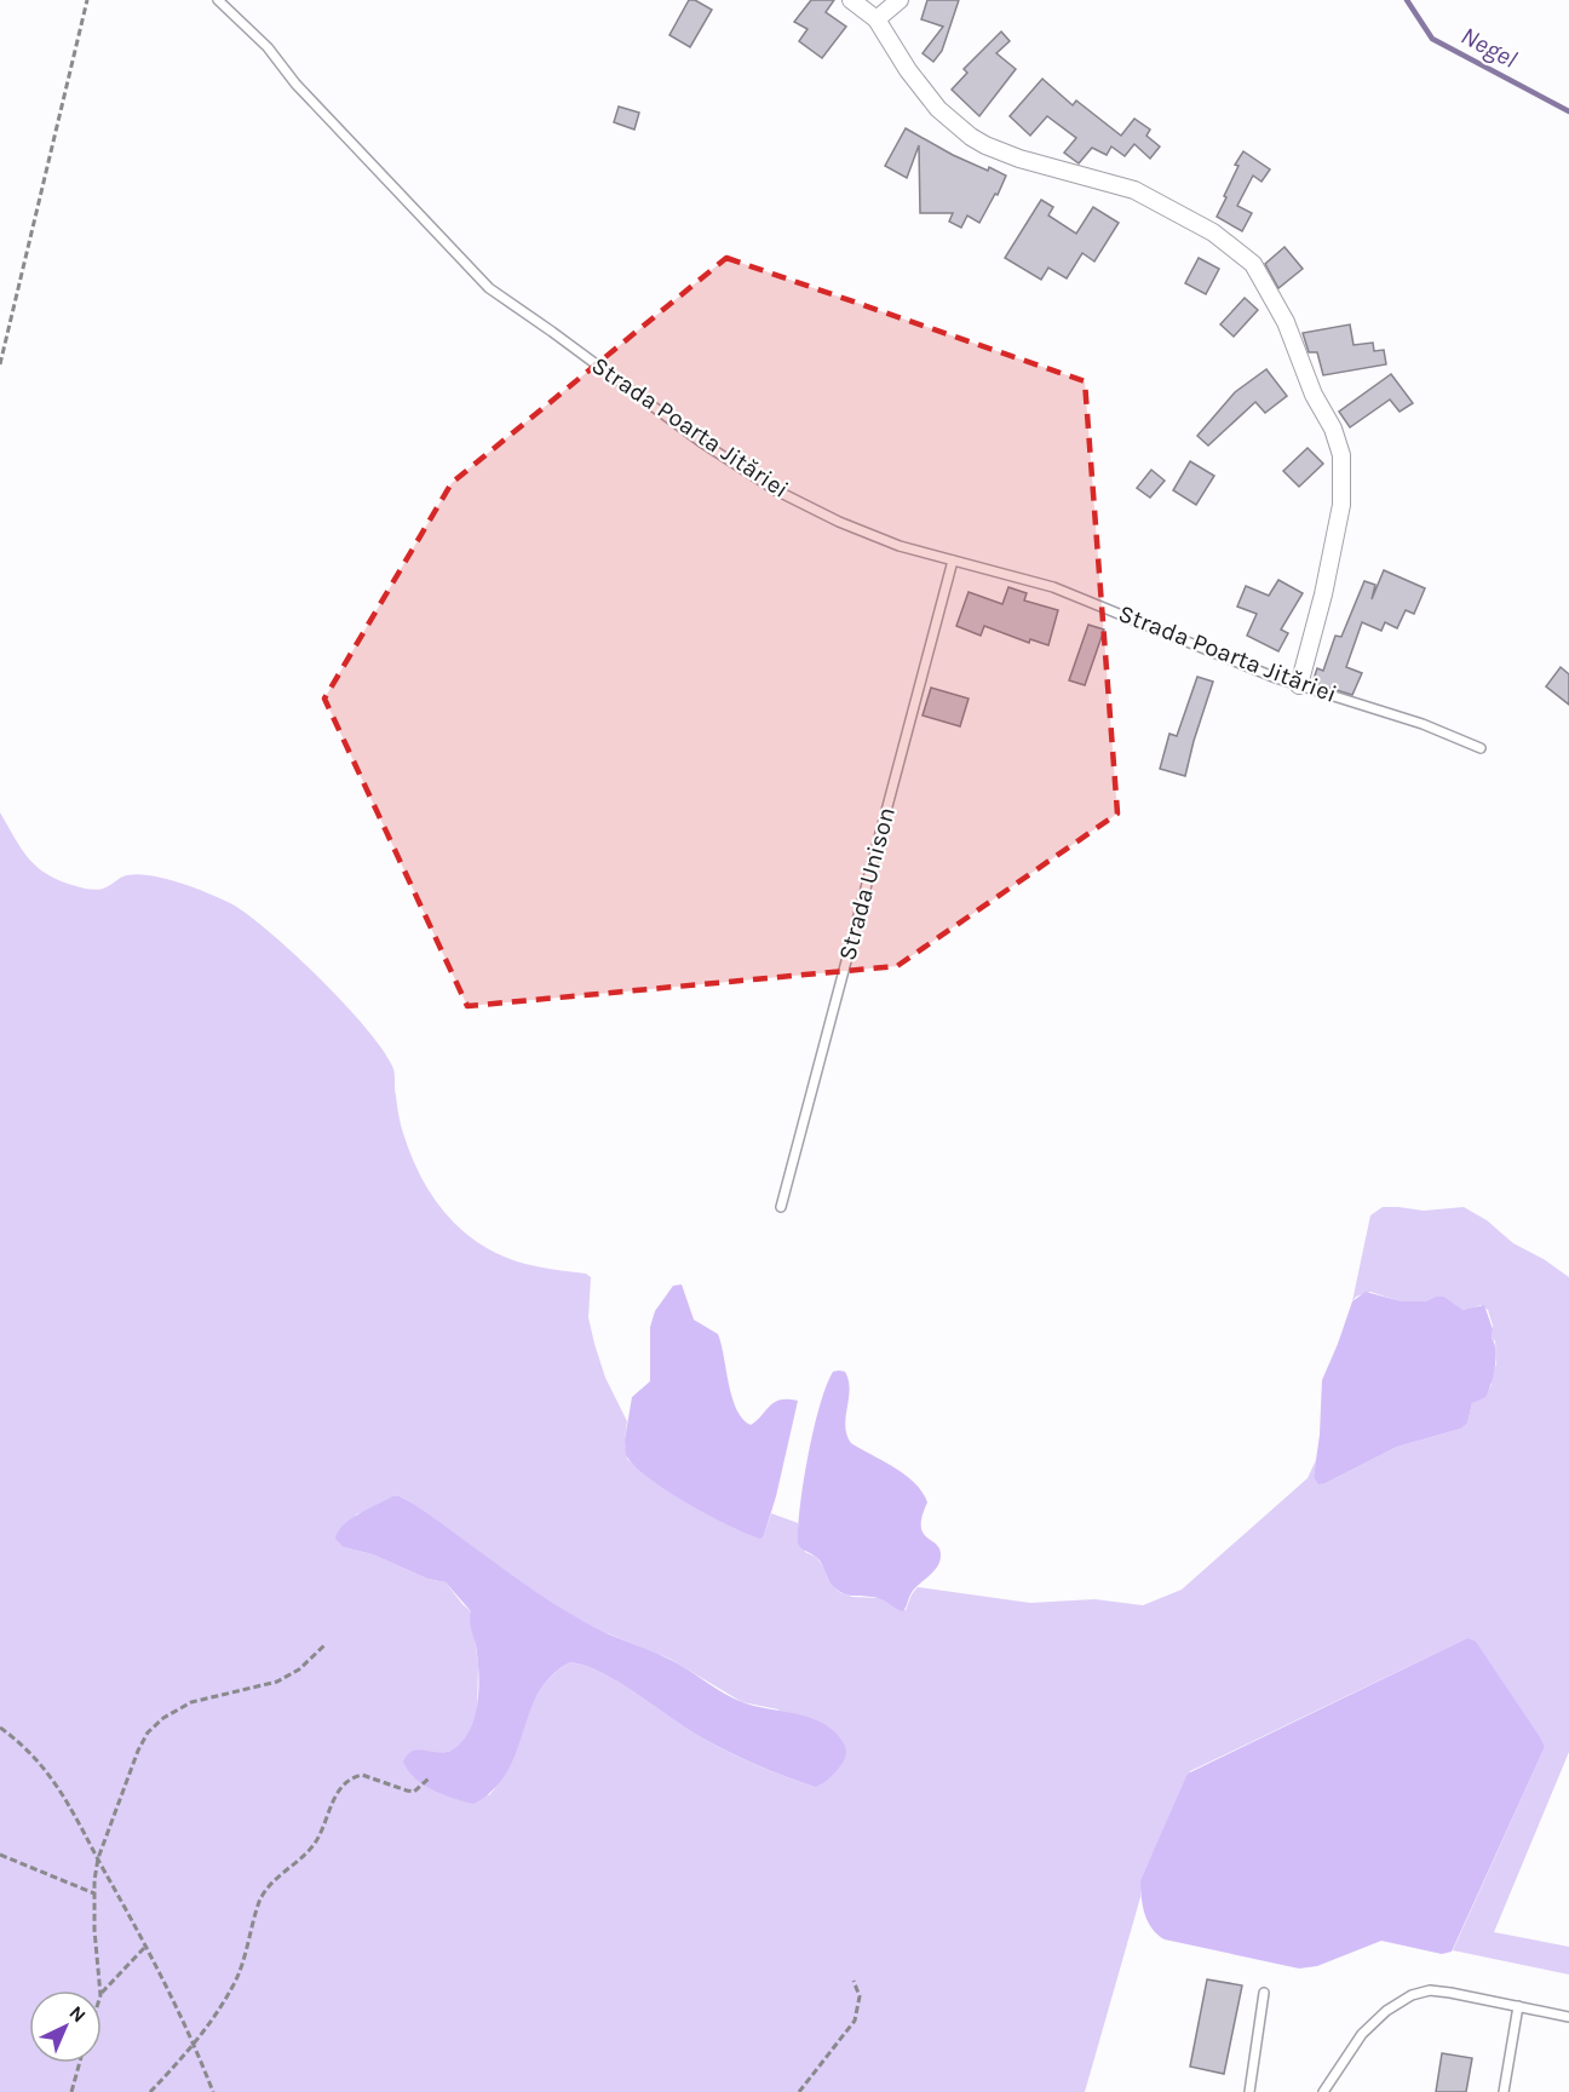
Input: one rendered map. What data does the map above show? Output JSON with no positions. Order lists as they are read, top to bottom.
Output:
{
  "streets": {
    "lane": ["Strada Poarta Jităriei", "Strada Unison"]
  },
  "crossings": [
    ["Strada Poarta Jităriei", "Strada Unison"]
  ],
  "water": ["Negel"],
  "north": "top right"
}
